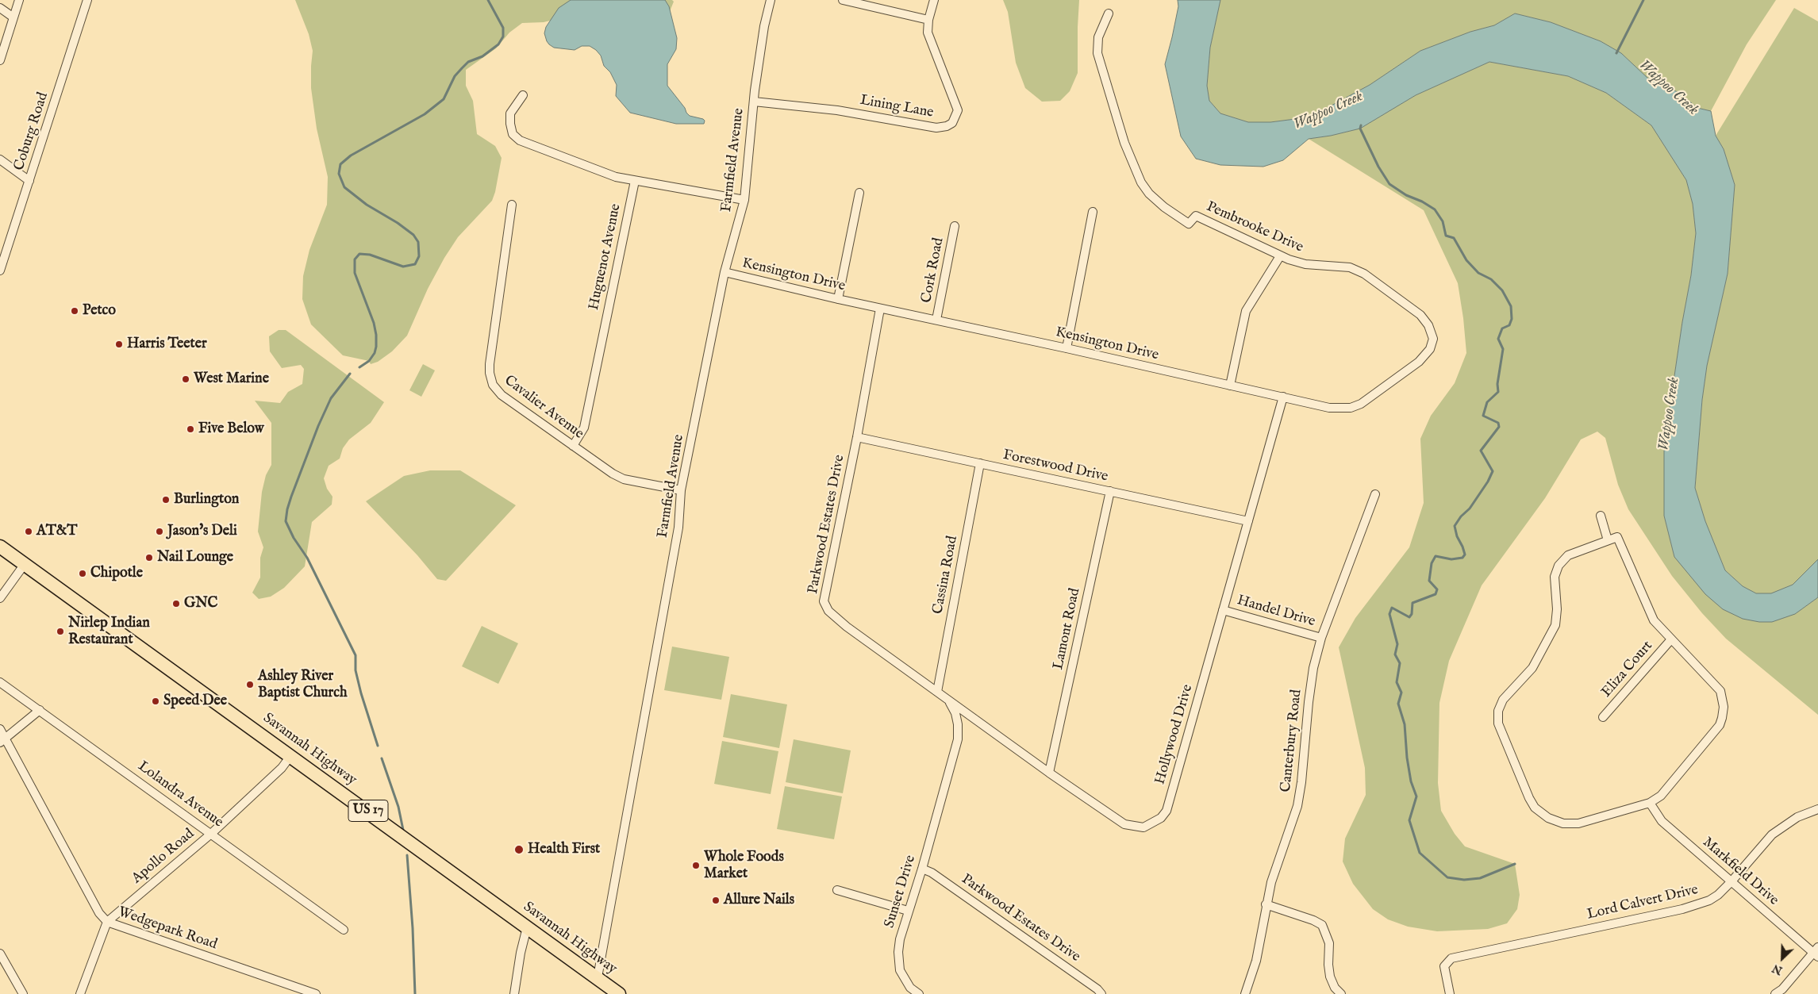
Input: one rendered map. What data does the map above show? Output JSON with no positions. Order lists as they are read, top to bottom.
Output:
{
  "streets": {
    "highway": ["Savannah Highway", "US 17"],
    "street": [
      "Lining Lane",
      "Coburg Road",
      "Farmfield Avenue",
      "Pembrooke Drive",
      "Huguenot Avenue",
      "Cork Road",
      "Kensington Drive",
      "Cavalier Avenue",
      "Forestwood Drive",
      "Parkwood Estates Drive",
      "Cassina Road",
      "Handel Drive",
      "Lamont Road",
      "Eliza Court",
      "Hollywood Drive",
      "Canterbury Road",
      "Lolandra Avenue",
      "Apollo Road",
      "Markfield Drive",
      "Sunset Drive",
      "Lord Calvert Drive",
      "Wedgepark Road"
    ]
  },
  "crossings": [
    ["Lining Lane", "Farmfield Avenue"],
    ["Farmfield Avenue", "Kensington Drive"],
    ["Farmfield Avenue", "Cavalier Avenue"],
    ["Farmfield Avenue", "Savannah Highway"],
    ["Pembrooke Drive", "Kensington Drive"],
    ["Huguenot Avenue", "Cavalier Avenue"],
    ["Cork Road", "Kensington Drive"],
    ["Kensington Drive", "Parkwood Estates Drive"],
    ["Kensington Drive", "Hollywood Drive"],
    ["Forestwood Drive", "Parkwood Estates Drive"],
    ["Forestwood Drive", "Cassina Road"],
    ["Forestwood Drive", "Lamont Road"],
    ["Forestwood Drive", "Hollywood Drive"],
    ["Parkwood Estates Drive", "Cassina Road"],
    ["Parkwood Estates Drive", "Hollywood Drive"],
    ["Parkwood Estates Drive", "Sunset Drive"],
    ["Cassina Road", "Hollywood Drive"],
    ["Handel Drive", "Hollywood Drive"],
    ["Handel Drive", "Canterbury Road"],
    ["Lamont Road", "Hollywood Drive"],
    ["Hollywood Drive", "Sunset Drive"],
    ["Savannah Highway", "Apollo Road"],
    ["Lolandra Avenue", "Apollo Road"],
    ["Apollo Road", "Wedgepark Road"],
    ["Markfield Drive", "Lord Calvert Drive"]
  ],
  "water": ["Wappoo Creek"],
  "places": [
    "Petco",
    "Harris Teeter",
    "West Marine",
    "Five Below",
    "Burlington",
    "AT&T",
    "Jason's Deli",
    "Nail Lounge",
    "Chipotle",
    "GNC",
    "Nirlep Indian Restaurant",
    "Ashley River Baptist Church",
    "Speed Dee",
    "Health First",
    "Whole Foods Market",
    "Allure Nails"
  ],
  "north": "bottom left"
}
